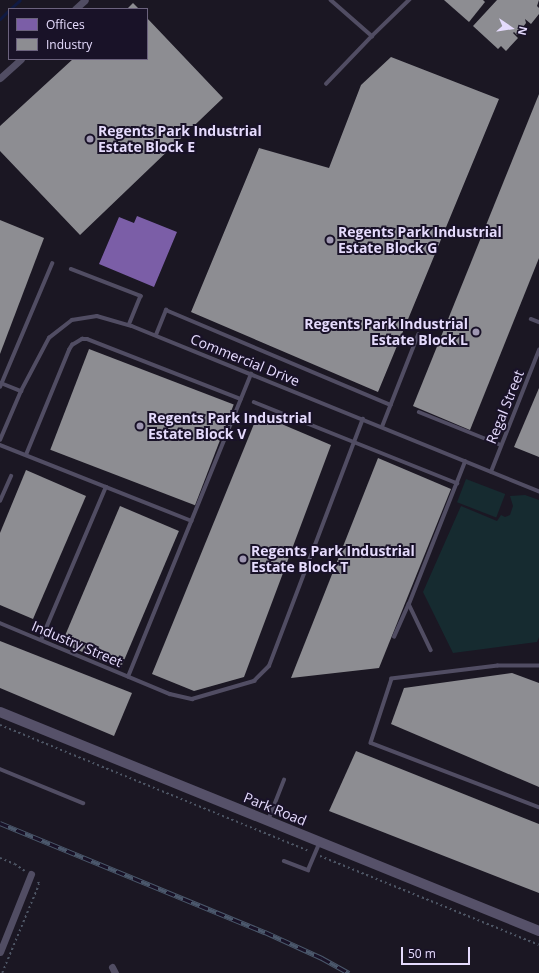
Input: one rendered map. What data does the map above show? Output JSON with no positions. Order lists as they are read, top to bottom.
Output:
{
  "streets": {
    "main road": ["Park Road"],
    "lane": ["Commercial Drive", "Regal Street", "Industry Street"]
  },
  "crossings": [
    ["Commercial Drive", "Regal Street"]
  ],
  "places": [
    "Regents Park Industrial Estate Block E",
    "Regents Park Industrial Estate Block G",
    "Regents Park Industrial Estate Block L",
    "Regents Park Industrial Estate Block V",
    "Regents Park Industrial Estate Block T"
  ],
  "legend": ["Offices", "Industry"],
  "scale_bar": "50 m",
  "north": "right"
}
